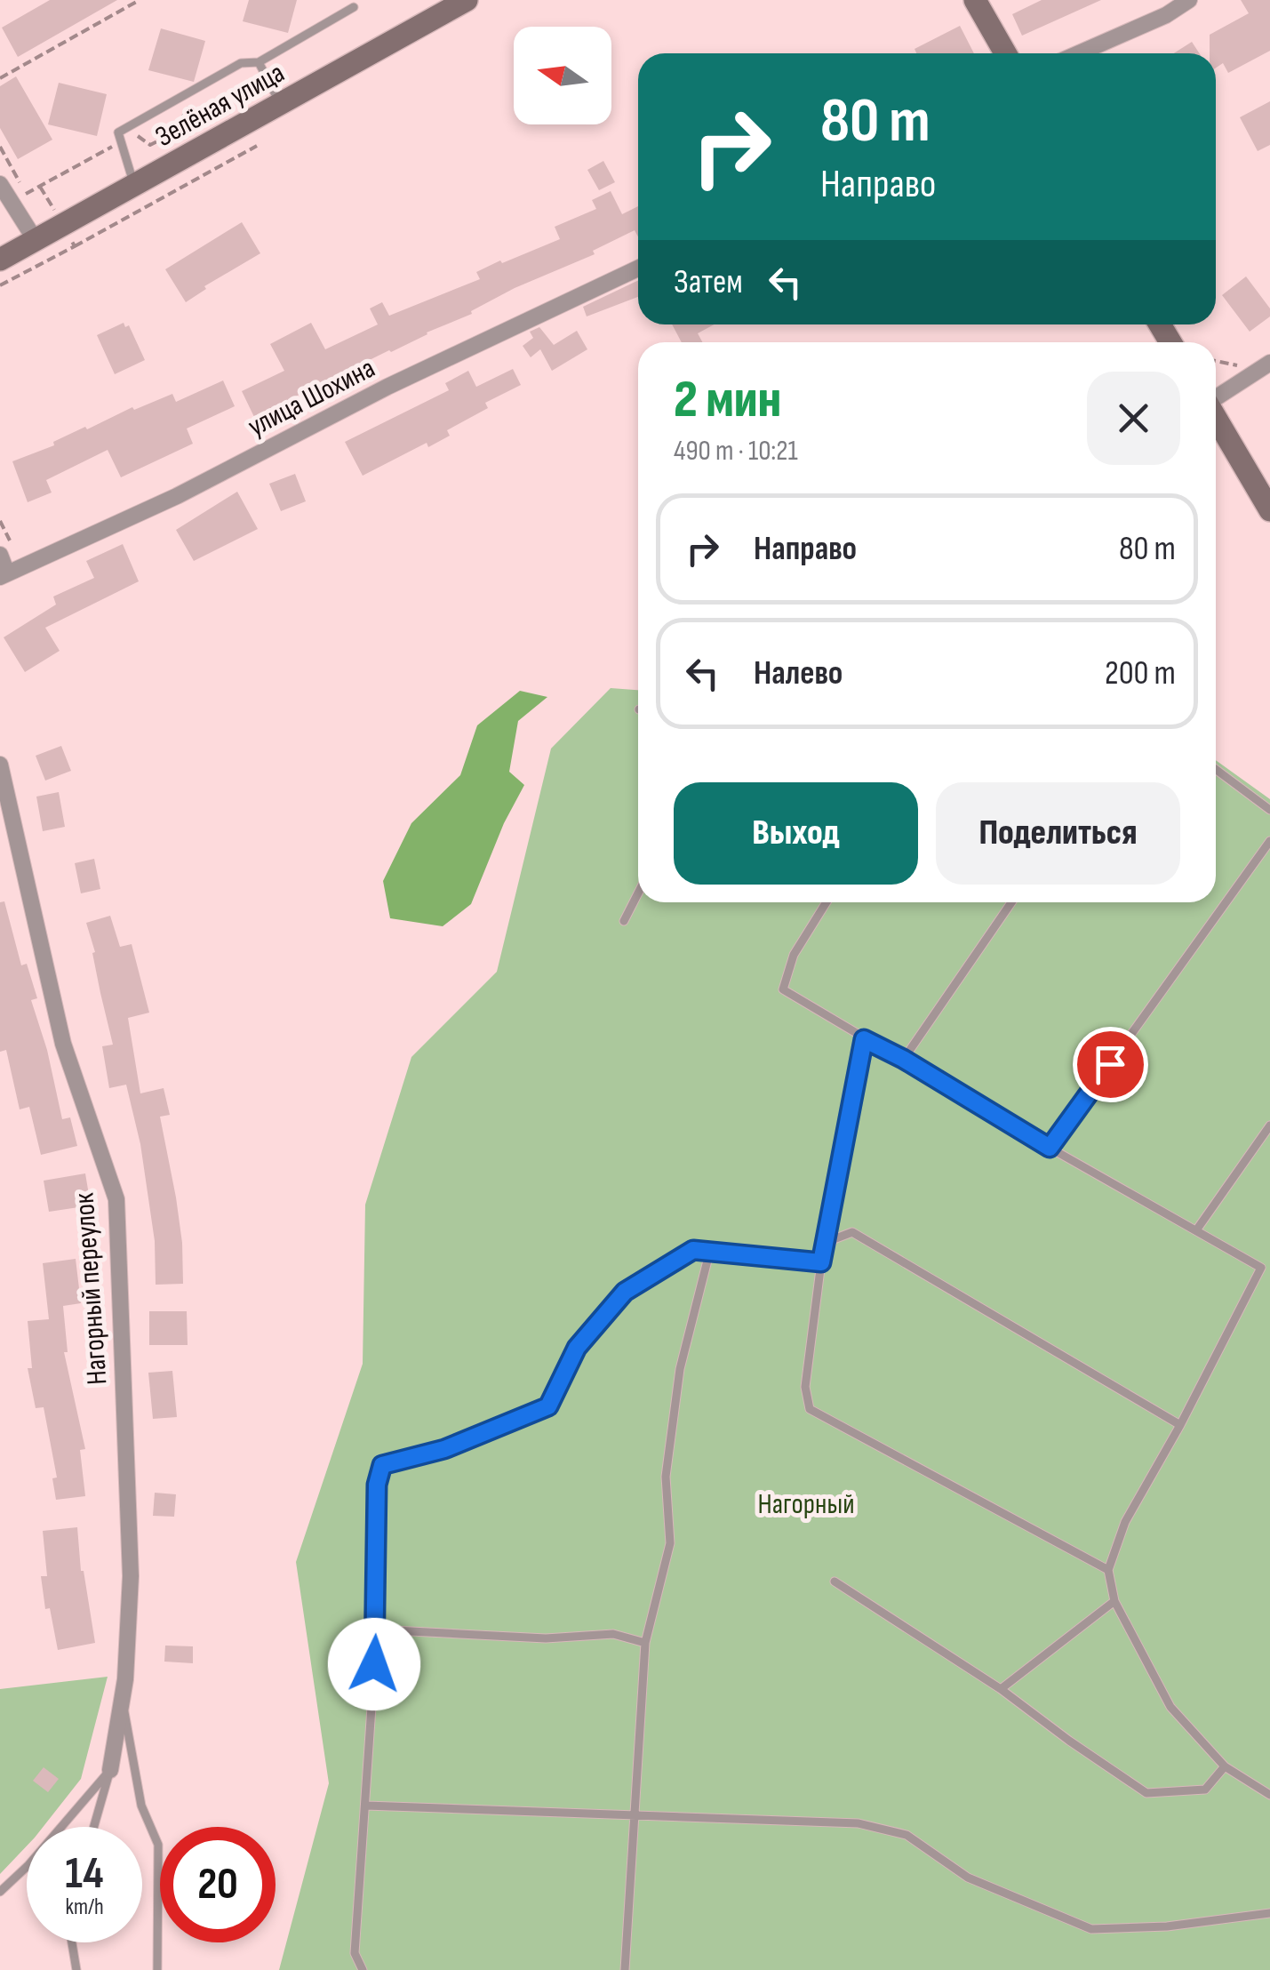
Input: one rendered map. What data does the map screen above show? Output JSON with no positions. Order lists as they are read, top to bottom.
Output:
{
  "streets": {
    "main road": ["Зелёная улица"],
    "street": ["улица Шохина", "Нагорный переулок"]
  },
  "parks": ["Нагорный"],
  "north": "left",
  "page": {
    "turn": ["80 m", "Направо"],
    "then": "Затем",
    "heading": ["2 мин", "490 m · 10:21"],
    "list": [
      {
        "name": "Направо",
        "value": "80 m"
      },
      {
        "name": "Налево",
        "value": "200 m"
      }
    ],
    "buttons": ["Выход", "Поделиться"],
    "speed": "14 km/h",
    "limit": "20"
  }
}
